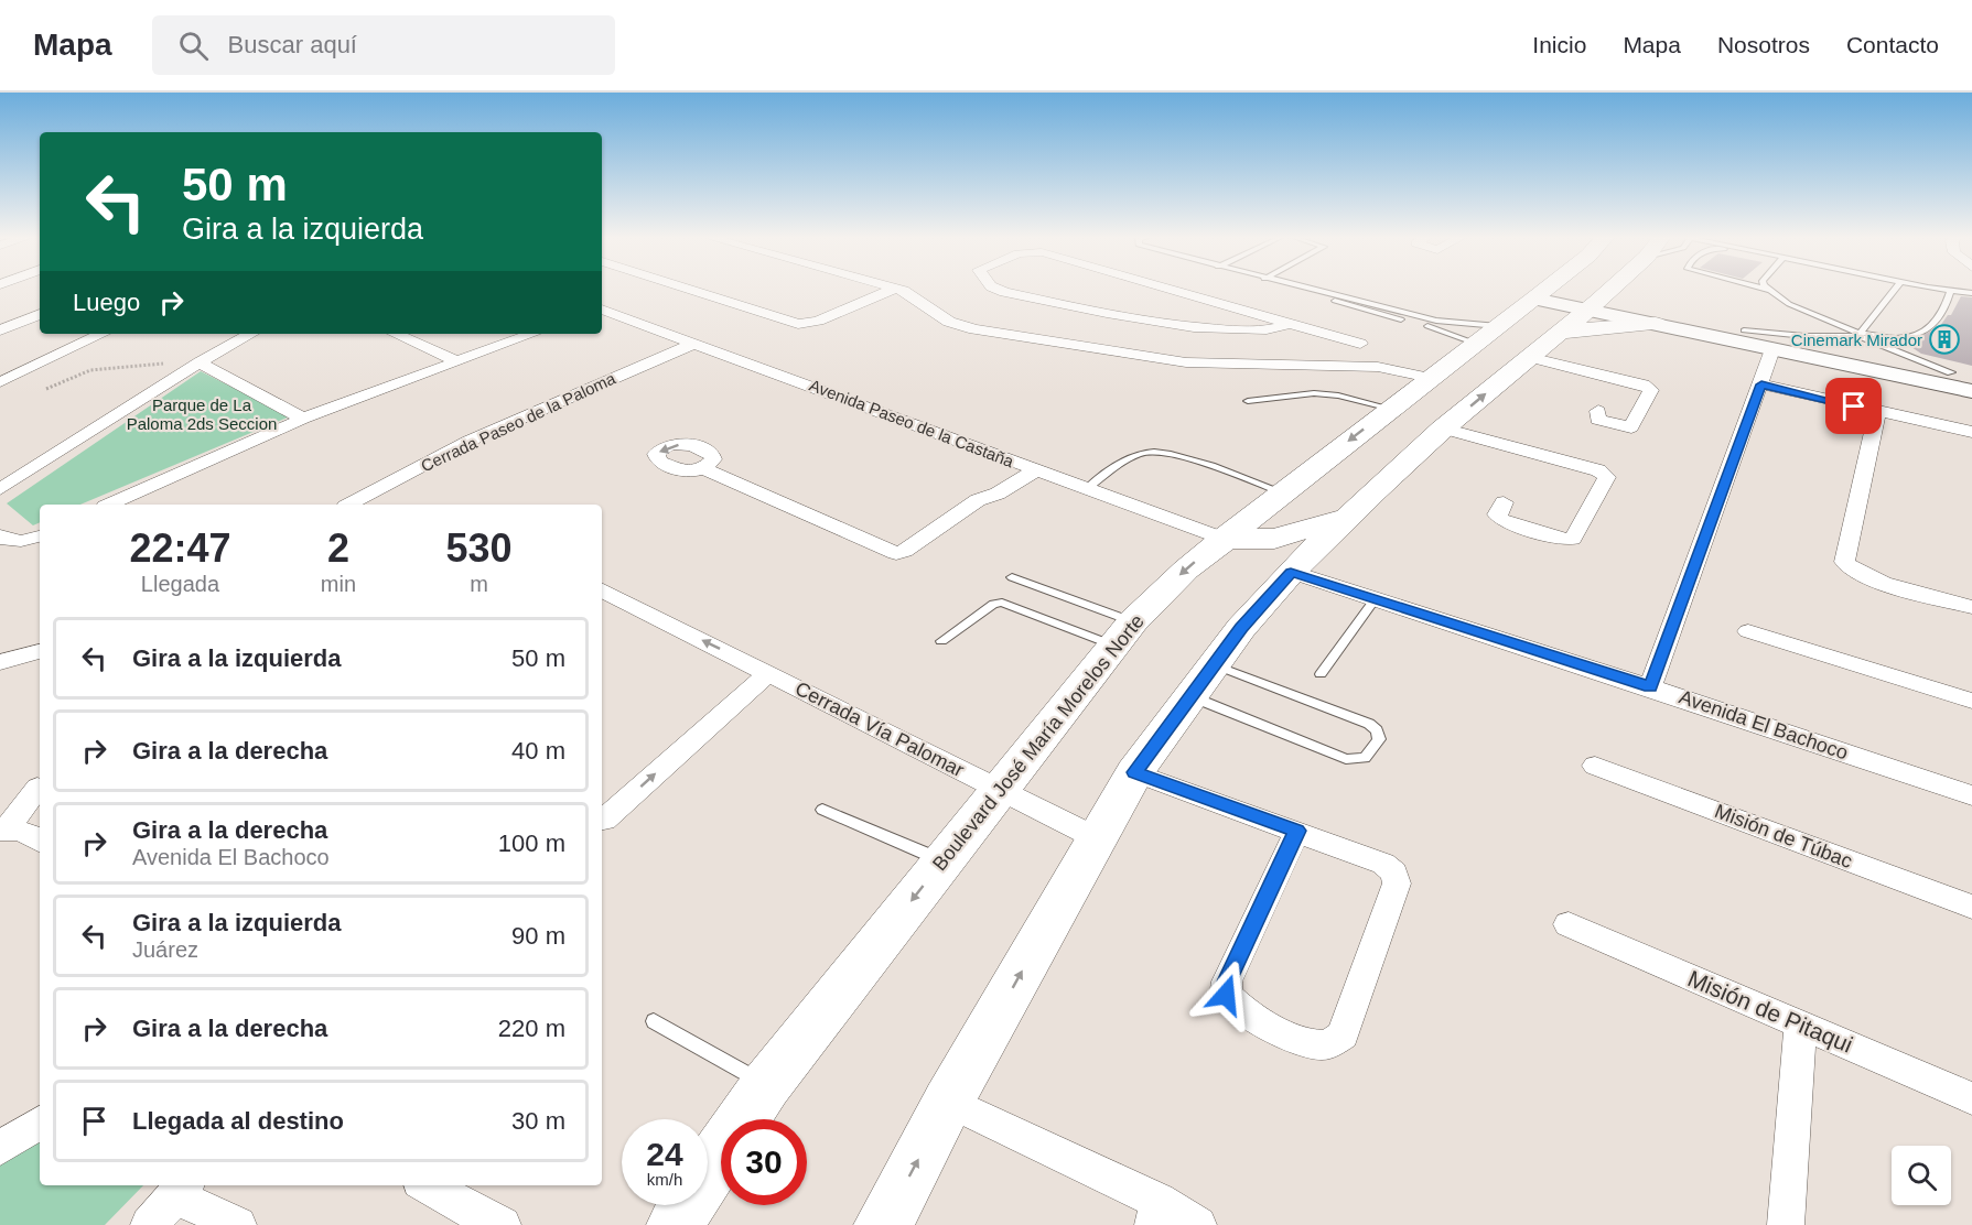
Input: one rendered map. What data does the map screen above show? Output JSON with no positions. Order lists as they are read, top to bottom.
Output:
{
  "streets": {
    "main road": ["Boulevard José María Morelos Norte"],
    "street": [
      "Cerrada Paseo de la Paloma",
      "Avenida Paseo de la Castaña",
      "Avenida El Bachoco",
      "Cerrada Vía Palomar",
      "Misión de Túbac",
      "Misión de Pitaqui"
    ]
  },
  "crossings": [
    ["Cerrada Paseo de la Paloma", "Avenida Paseo de la Castaña"],
    ["Avenida Paseo de la Castaña", "Boulevard José María Morelos Norte"],
    ["Cerrada Vía Palomar", "Boulevard José María Morelos Norte"]
  ],
  "parks": ["Parque de La Paloma 2ds Seccion"],
  "places": {
    "building": ["Cinemark Mirador"]
  },
  "page": {
    "header": "Mapa",
    "search": "Buscar aquí",
    "nav": [
      "Inicio",
      "Mapa",
      "Nosotros",
      "Contacto"
    ],
    "turn": ["50 m", "Gira a la izquierda"],
    "then": "Luego",
    "eta": [
      "22:47",
      "Llegada",
      "2",
      "min",
      "530",
      "m"
    ],
    "list": [
      {
        "name": "Gira a la izquierda",
        "value": "50 m"
      },
      {
        "name": "Gira a la derecha",
        "value": "40 m"
      },
      {
        "name": "Gira a la derecha",
        "note": "Avenida El Bachoco",
        "value": "100 m"
      },
      {
        "name": "Gira a la izquierda",
        "note": "Juárez",
        "value": "90 m"
      },
      {
        "name": "Gira a la derecha",
        "value": "220 m"
      },
      {
        "name": "Llegada al destino",
        "value": "30 m"
      }
    ],
    "speed": "24 km/h",
    "limit": "30"
  }
}
